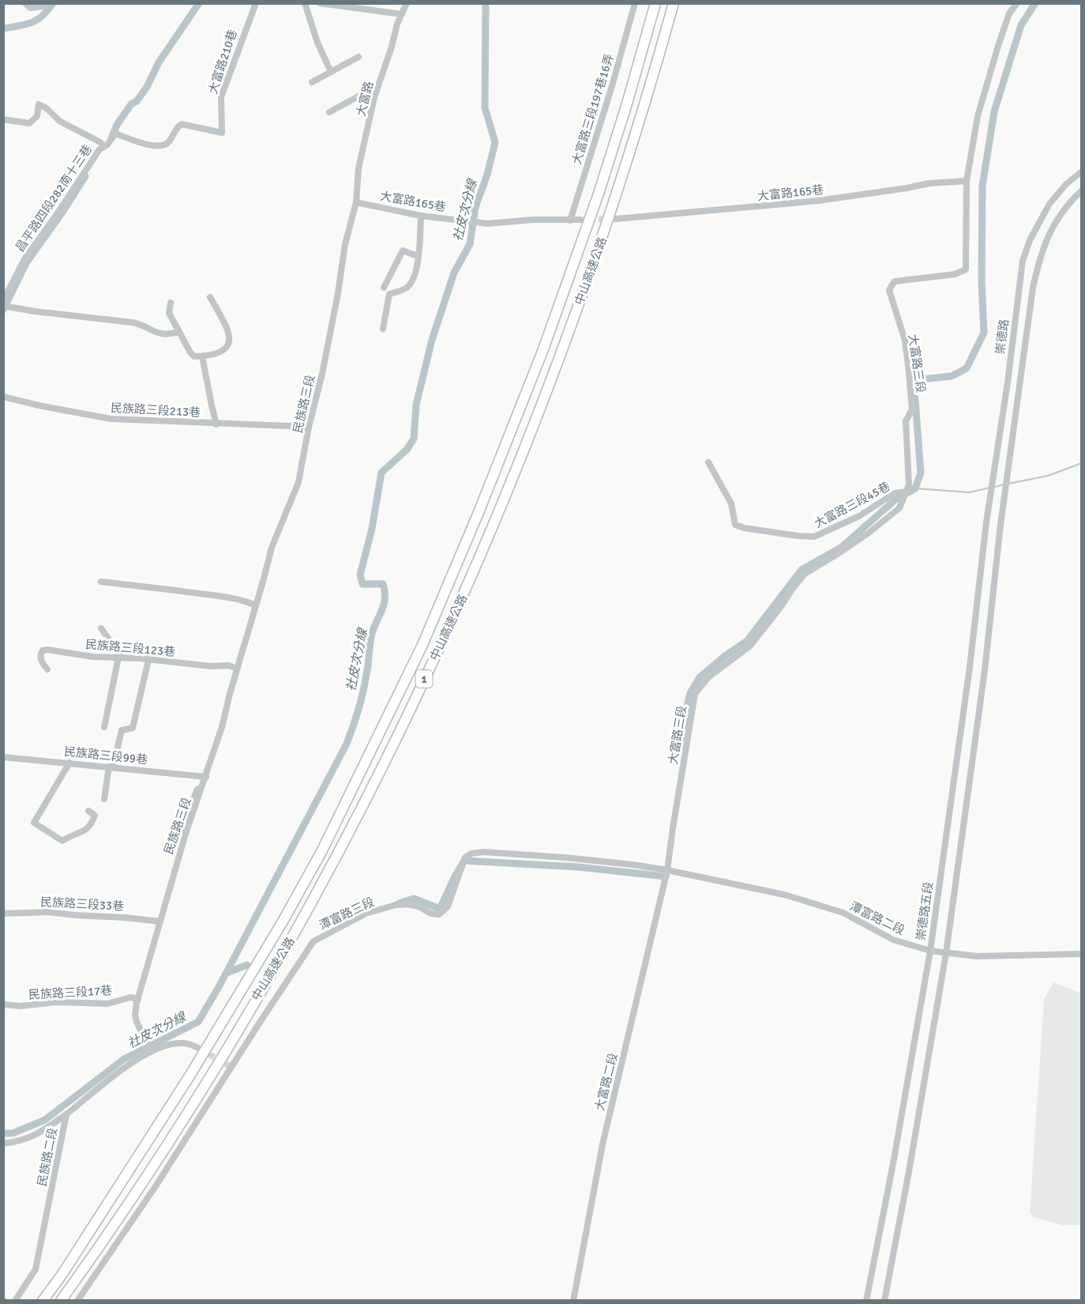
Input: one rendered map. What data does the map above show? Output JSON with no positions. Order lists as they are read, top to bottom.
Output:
{
  "streets": {
    "highway": ["中山高速公路", "1"],
    "street": [
      "大富路210巷",
      "大富路",
      "大富路三段197巷16弄",
      "大富路165巷",
      "昌平路四段282南十三巷",
      "崇德路",
      "大富路三段",
      "民族路三段",
      "民族路三段213巷",
      "大富路三段45巷",
      "民族路三段123巷",
      "民族路三段99巷",
      "民族路三段33巷",
      "崇德路五段",
      "潭富路三段",
      "潭富路二段",
      "民族路三段17巷",
      "大富路二段",
      "民族路二段"
    ]
  },
  "crossings": [
    ["大富路210巷", "昌平路四段282南十三巷"],
    ["大富路", "大富路165巷"],
    ["大富路", "民族路三段"],
    ["大富路三段197巷16弄", "大富路165巷"],
    ["大富路165巷", "大富路三段"],
    ["大富路165巷", "民族路三段"],
    ["崇德路", "崇德路五段"],
    ["崇德路", "潭富路二段"],
    ["大富路三段", "大富路三段45巷"],
    ["大富路三段", "潭富路三段"],
    ["大富路三段", "潭富路二段"],
    ["大富路三段", "大富路二段"],
    ["民族路三段", "民族路三段213巷"],
    ["民族路三段", "民族路三段123巷"],
    ["民族路三段", "民族路三段99巷"],
    ["民族路三段", "民族路三段33巷"],
    ["民族路三段", "民族路三段17巷"],
    ["民族路三段", "民族路二段"],
    ["崇德路五段", "潭富路二段"],
    ["潭富路三段", "潭富路二段"],
    ["潭富路三段", "大富路二段"],
    ["潭富路二段", "大富路二段"]
  ],
  "water": ["社皮次分線"]
}
